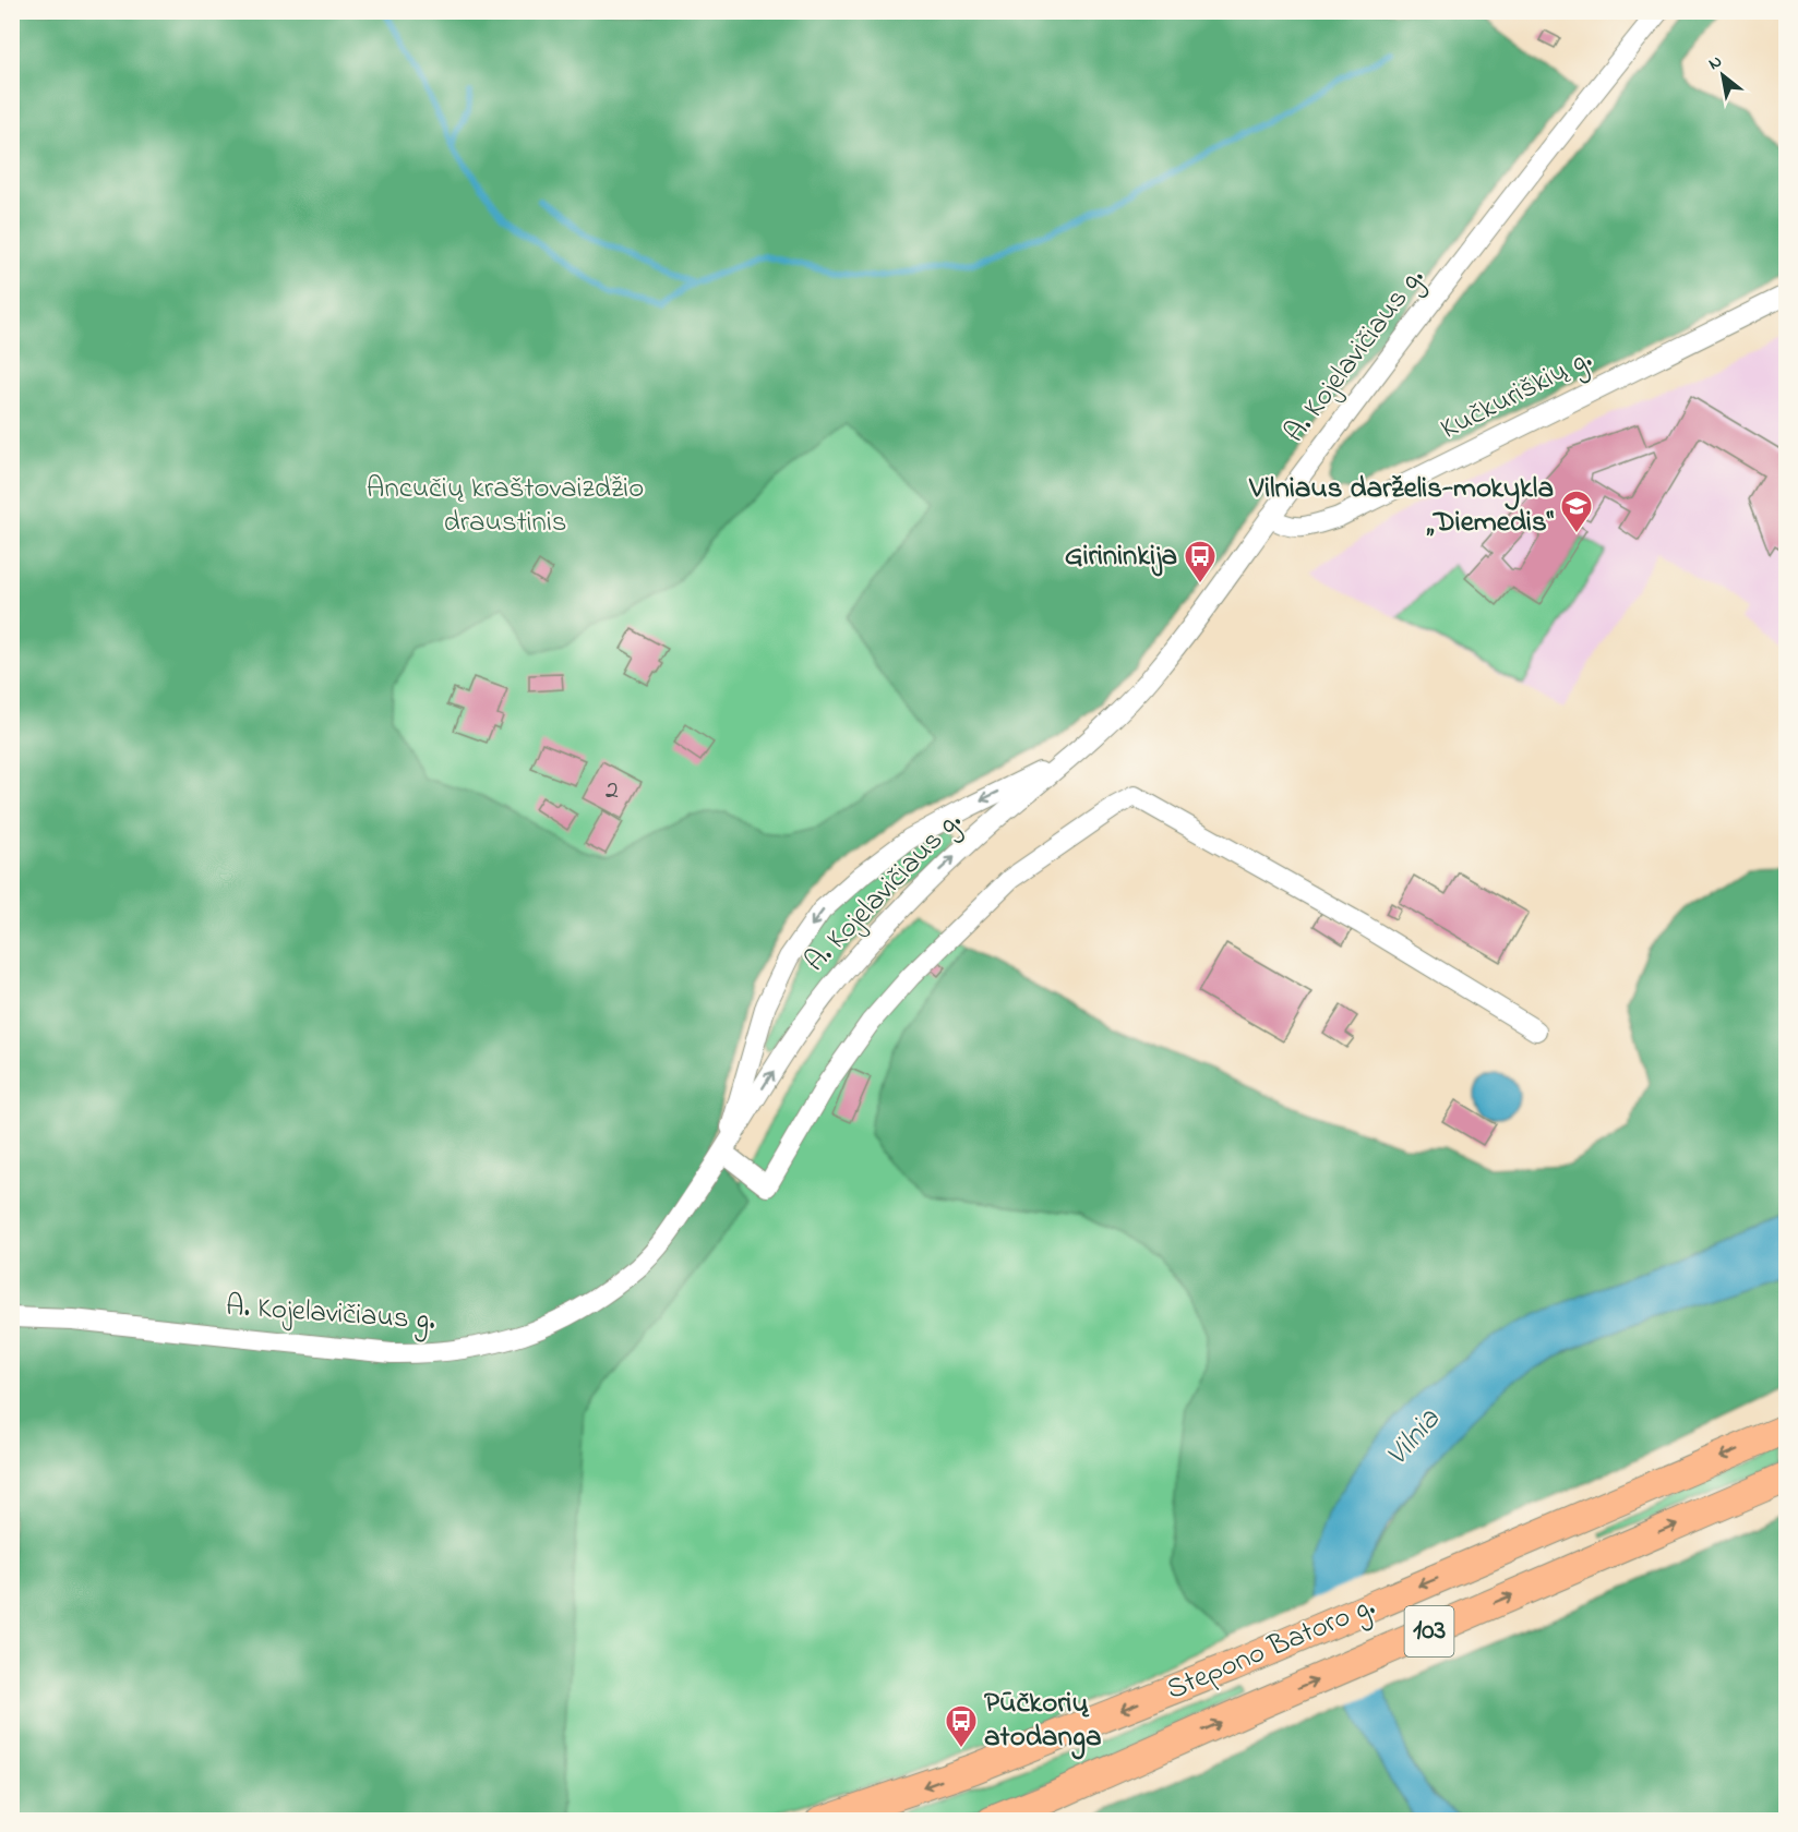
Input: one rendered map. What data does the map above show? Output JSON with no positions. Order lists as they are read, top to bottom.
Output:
{
  "streets": {
    "main road": ["103", "Stepono Batoro g."],
    "street": ["A. Kojelavičiaus g.", "Kučkuriškių g."]
  },
  "crossings": [
    ["A. Kojelavičiaus g.", "Kučkuriškių g."]
  ],
  "water": ["Vilnia"],
  "parks": ["Ancučių kraštovaizdžio draustinis"],
  "places": {
    "school or university": ["Vilniaus darželis-mokykla „Diemedis“"],
    "bus stop": ["Girininkija", "Pūčkorių atodanga"]
  },
  "house_numbers": ["2"],
  "north": "top left"
}
